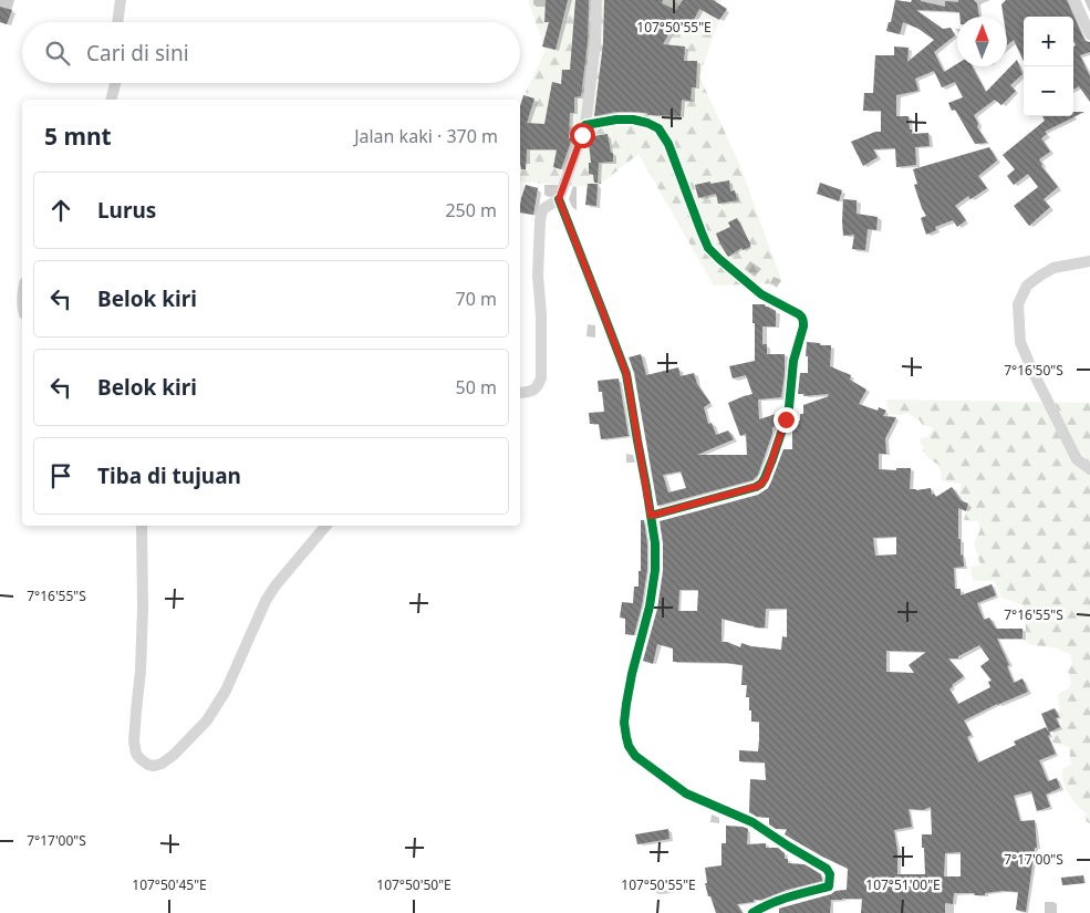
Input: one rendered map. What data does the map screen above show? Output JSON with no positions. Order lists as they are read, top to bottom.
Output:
{
  "north": "top",
  "page": {
    "map_buttons": ["+", "−"],
    "search": "Cari di sini",
    "heading": ["5 mnt", "Jalan kaki · 370 m"],
    "list": [
      ["Lurus", "250 m"],
      ["Belok kiri", "70 m"],
      ["Belok kiri", "50 m"],
      "Tiba di tujuan"
    ]
  },
  "coordinates": [
    "107°50'55\"E",
    "7°16'50\"S",
    "7°16'55\"S",
    "7°17'00\"S",
    "107°50'45\"E",
    "107°50'50\"E",
    "107°51'00\"E"
  ]
}
